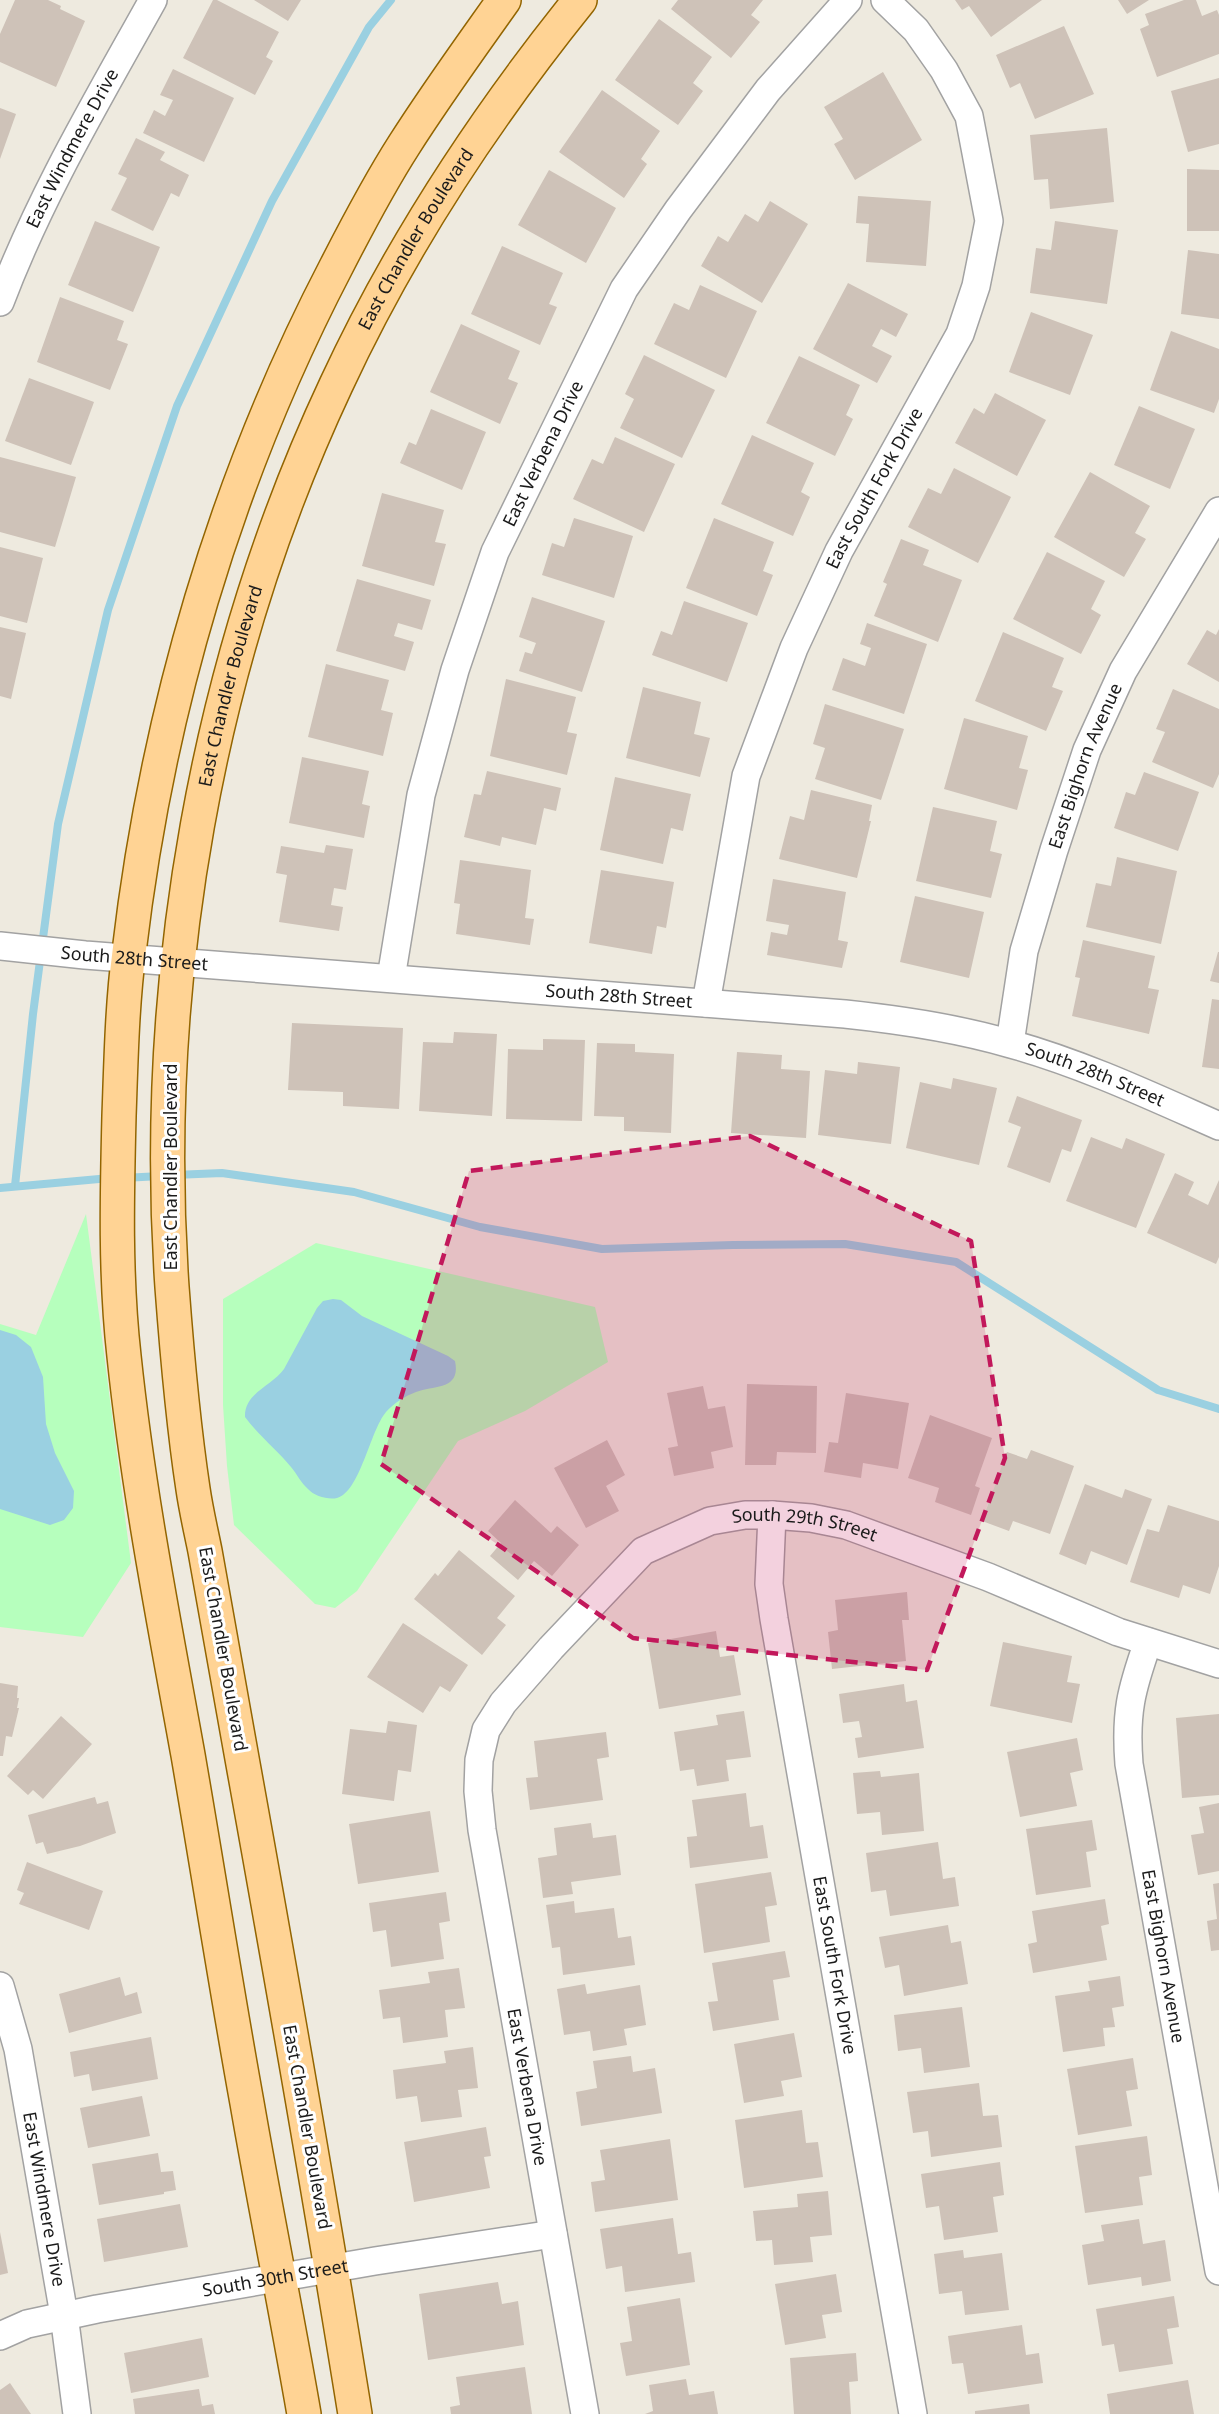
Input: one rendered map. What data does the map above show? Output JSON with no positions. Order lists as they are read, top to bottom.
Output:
{
  "streets": {
    "main road": ["East Chandler Boulevard"],
    "street": [
      "East Windmere Drive",
      "East Verbena Drive",
      "East South Fork Drive",
      "East Bighorn Avenue",
      "South 28th Street",
      "South 29th Street",
      "South 30th Street"
    ]
  },
  "crossings": [
    ["East Windmere Drive", "South 30th Street"],
    ["East Chandler Boulevard", "South 28th Street"],
    ["East Chandler Boulevard", "South 30th Street"],
    ["East Verbena Drive", "South 28th Street"],
    ["East Verbena Drive", "South 29th Street"],
    ["East Verbena Drive", "South 30th Street"],
    ["East South Fork Drive", "South 28th Street"],
    ["East South Fork Drive", "South 29th Street"],
    ["East Bighorn Avenue", "South 28th Street"],
    ["East Bighorn Avenue", "South 29th Street"]
  ]
}
